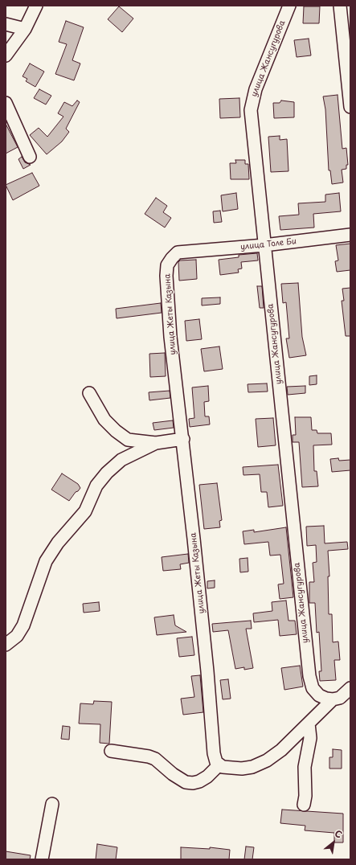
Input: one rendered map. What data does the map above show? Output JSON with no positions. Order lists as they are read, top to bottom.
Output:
{
  "streets": {
    "street": ["улица Жансугурова", "улица Толе Би", "улица Жеты Казына"]
  },
  "crossings": [
    ["улица Жансугурова", "улица Толе Би"],
    ["улица Толе Би", "улица Жеты Казына"]
  ],
  "north": "top right"
}
